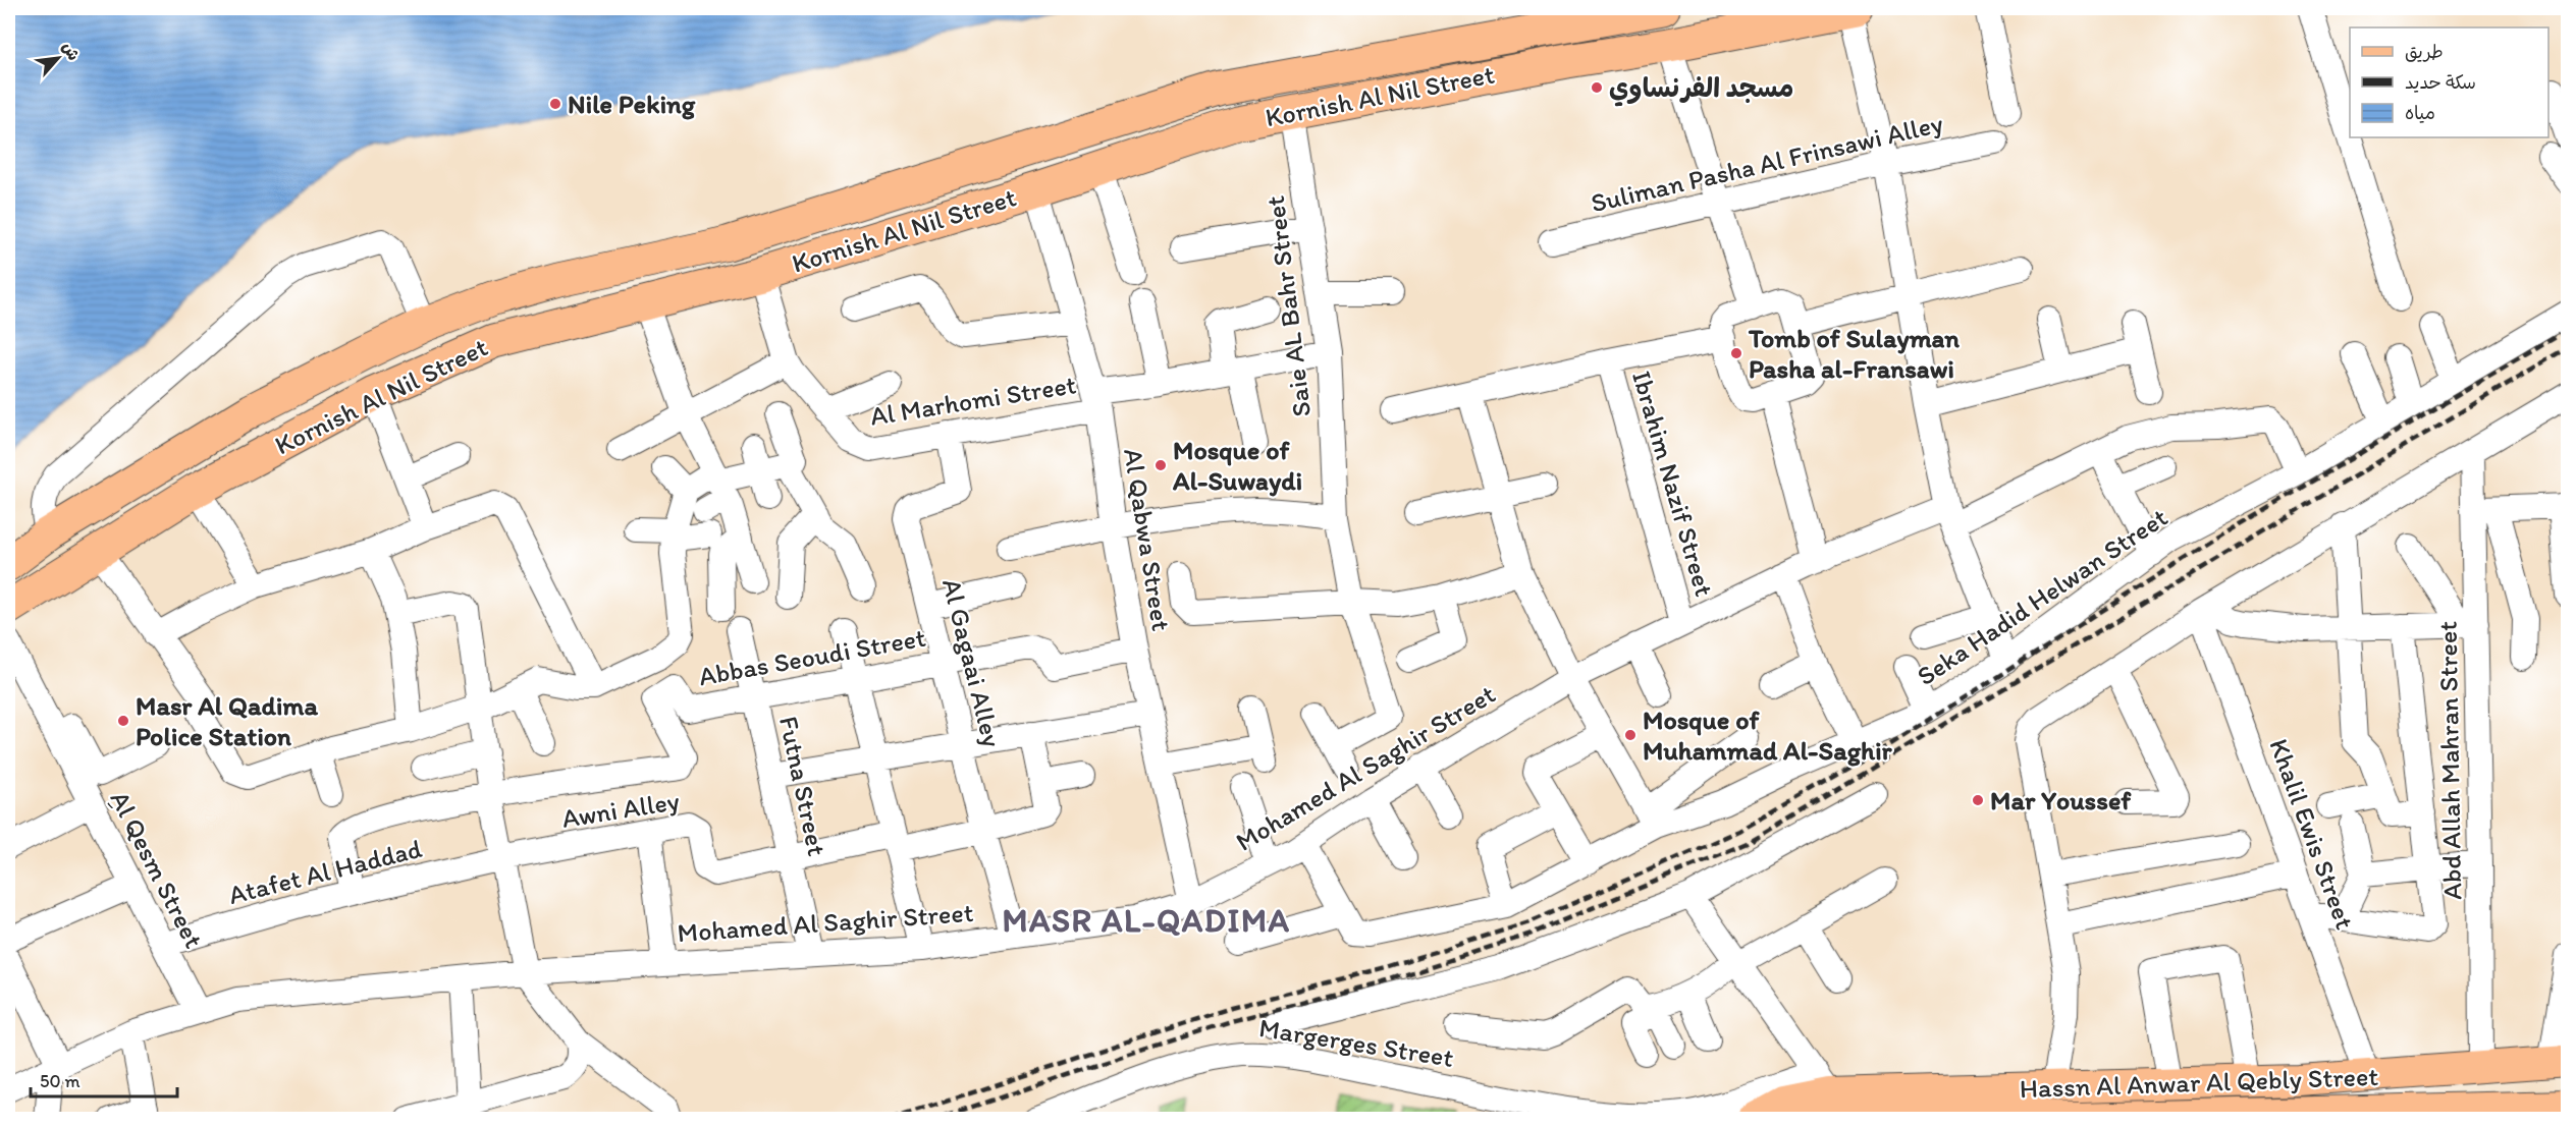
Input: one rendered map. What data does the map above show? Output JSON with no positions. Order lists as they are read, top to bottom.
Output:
{
  "streets": {
    "highway": ["Kornish Al Nil Street"],
    "main road": ["Hassn Al Anwar Al Qebly Street"],
    "street": [
      "Suliman Pasha Al Frinsawi Alley",
      "Saie AL Bahr Street",
      "Al Marhomi Street",
      "Ibrahim Nazif Street",
      "Al Qabwa Street",
      "Seka Hadid Helwan Street",
      "Abbas Seoudi Street",
      "Al Gagaai Alley",
      "Abd Allah Mahran Street",
      "Mohamed Al Saghir Street",
      "Futna Street",
      "Awni Alley",
      "Khalil Ewis Street",
      "ِAl Qesm Street",
      "Atafet Al Haddad",
      "Margerges Street"
    ]
  },
  "crossings": [
    ["Kornish Al Nil Street", "Saie AL Bahr Street"],
    ["Kornish Al Nil Street", "Al Marhomi Street"],
    ["Kornish Al Nil Street", "Al Qabwa Street"],
    ["Saie AL Bahr Street", "Al Marhomi Street"],
    ["Al Marhomi Street", "Al Qabwa Street"],
    ["Al Marhomi Street", "Al Gagaai Alley"],
    ["Ibrahim Nazif Street", "Mohamed Al Saghir Street"],
    ["Al Qabwa Street", "Abbas Seoudi Street"],
    ["Al Qabwa Street", "Mohamed Al Saghir Street"],
    ["Seka Hadid Helwan Street", "Mohamed Al Saghir Street"],
    ["Abbas Seoudi Street", "Al Gagaai Alley"],
    ["Abbas Seoudi Street", "Futna Street"],
    ["Abbas Seoudi Street", "Atafet Al Haddad"],
    ["Al Gagaai Alley", "Mohamed Al Saghir Street"],
    ["Al Gagaai Alley", "Awni Alley"],
    ["Abd Allah Mahran Street", "Hassn Al Anwar Al Qebly Street"],
    ["Mohamed Al Saghir Street", "Futna Street"],
    ["Mohamed Al Saghir Street", "ِAl Qesm Street"],
    ["Futna Street", "Awni Alley"],
    ["Awni Alley", "Atafet Al Haddad"],
    ["Khalil Ewis Street", "Hassn Al Anwar Al Qebly Street"],
    ["ِAl Qesm Street", "Atafet Al Haddad"],
    ["Margerges Street", "Hassn Al Anwar Al Qebly Street"]
  ],
  "districts": ["MASR AL-QADIMA"],
  "places": [
    "مسجد الفرنساوي",
    "Nile Peking",
    "Tomb of Sulayman Pasha al-Fransawi",
    "Mosque of Al-Suwaydi",
    "Masr Al Qadima Police Station",
    "Mosque of Muhammad Al-Saghir",
    "Mar Youssef"
  ],
  "legend": ["طريق", "سكة حديد", "مياه"],
  "scale_bar": "50 m",
  "north": "top right"
}
